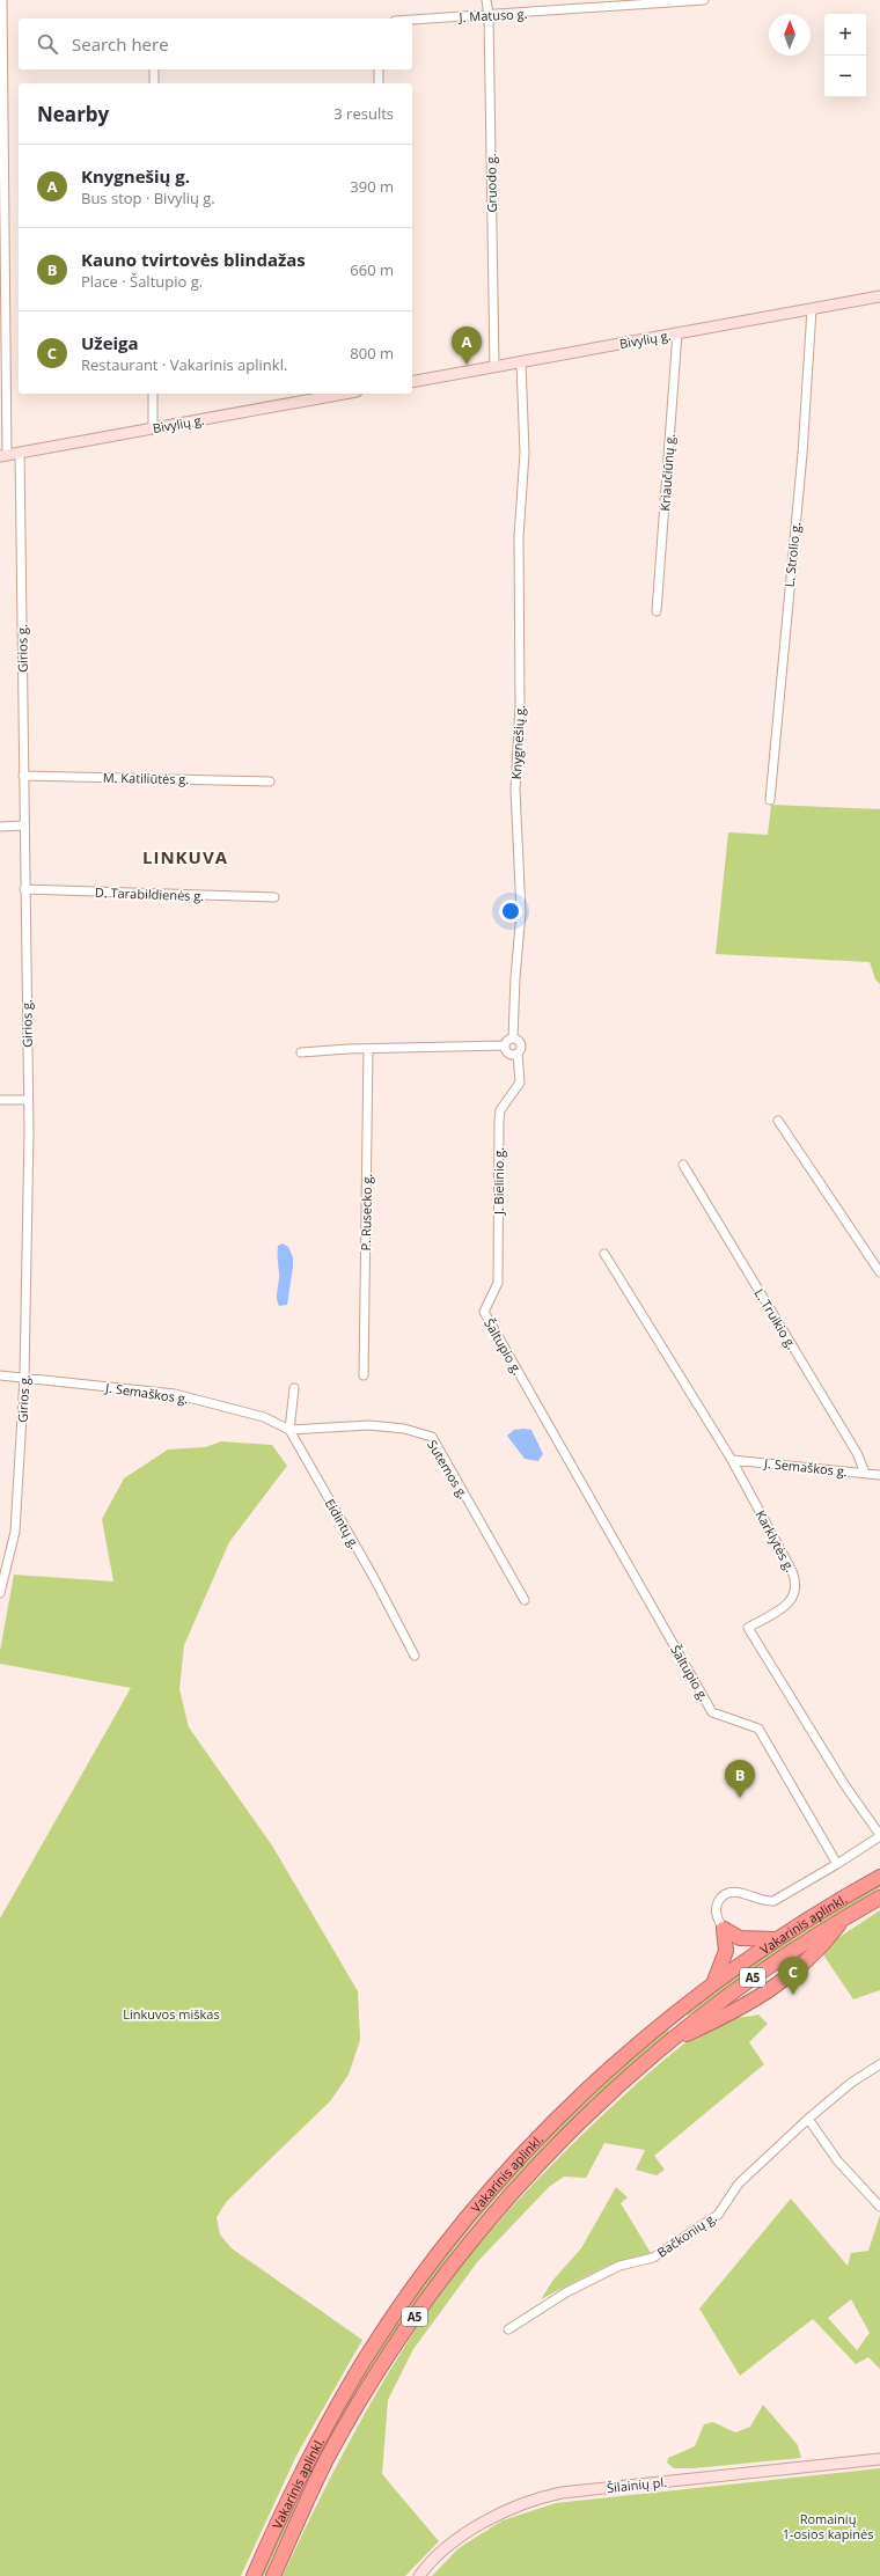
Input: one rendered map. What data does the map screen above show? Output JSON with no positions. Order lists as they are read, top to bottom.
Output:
{
  "streets": {
    "highway": ["Vakarinis aplinkl.", "A5"],
    "street": [
      "J. Matuso g.",
      "Gruodo g.",
      "Bivylių g.",
      "Kriaučiūnų g.",
      "L. Strolio g.",
      "Girios g.",
      "Knygnešių g.",
      "M. Katiliūtės g.",
      "D. Tarabildienės g.",
      "J. Bielinio g.",
      "P. Rusecko g.",
      "L. Truikio g.",
      "Šaltupio g.",
      "J. Semaškos g.",
      "Sutemos g.",
      "Eidintų g.",
      "Karklytės g.",
      "Bačkonių g.",
      "Šilainių pl."
    ]
  },
  "crossings": [
    ["J. Matuso g.", "Gruodo g."],
    ["Gruodo g.", "Bivylių g."],
    ["Bivylių g.", "Kriaučiūnų g."],
    ["Bivylių g.", "L. Strolio g."],
    ["Bivylių g.", "Girios g."],
    ["Bivylių g.", "Knygnešių g."],
    ["Girios g.", "M. Katiliūtės g."],
    ["Girios g.", "D. Tarabildienės g."],
    ["Girios g.", "J. Semaškos g."],
    ["Knygnešių g.", "J. Bielinio g."],
    ["J. Bielinio g.", "Šaltupio g."],
    ["L. Truikio g.", "J. Semaškos g."],
    ["J. Semaškos g.", "Sutemos g."],
    ["J. Semaškos g.", "Eidintų g."],
    ["J. Semaškos g.", "Karklytės g."],
    ["Sutemos g.", "Eidintų g."]
  ],
  "districts": ["LINKUVA"],
  "parks": ["Linkuvos miškas", "Romainių 1-osios kapinės"],
  "north": "top",
  "page": {
    "map_buttons": ["+", "−"],
    "search": "Search here",
    "heading": ["Nearby", "3 results"],
    "list": [
      {
        "mark": "A",
        "name": "Knygnešių g.",
        "note": "Bus stop · Bivylių g.",
        "value": "390 m"
      },
      {
        "mark": "B",
        "name": "Kauno tvirtovės blindažas",
        "note": "Place · Šaltupio g.",
        "value": "660 m"
      },
      {
        "mark": "C",
        "name": "Užeiga",
        "note": "Restaurant · Vakarinis aplinkl.",
        "value": "800 m"
      }
    ],
    "pins": ["A", "B", "C"]
  }
}
